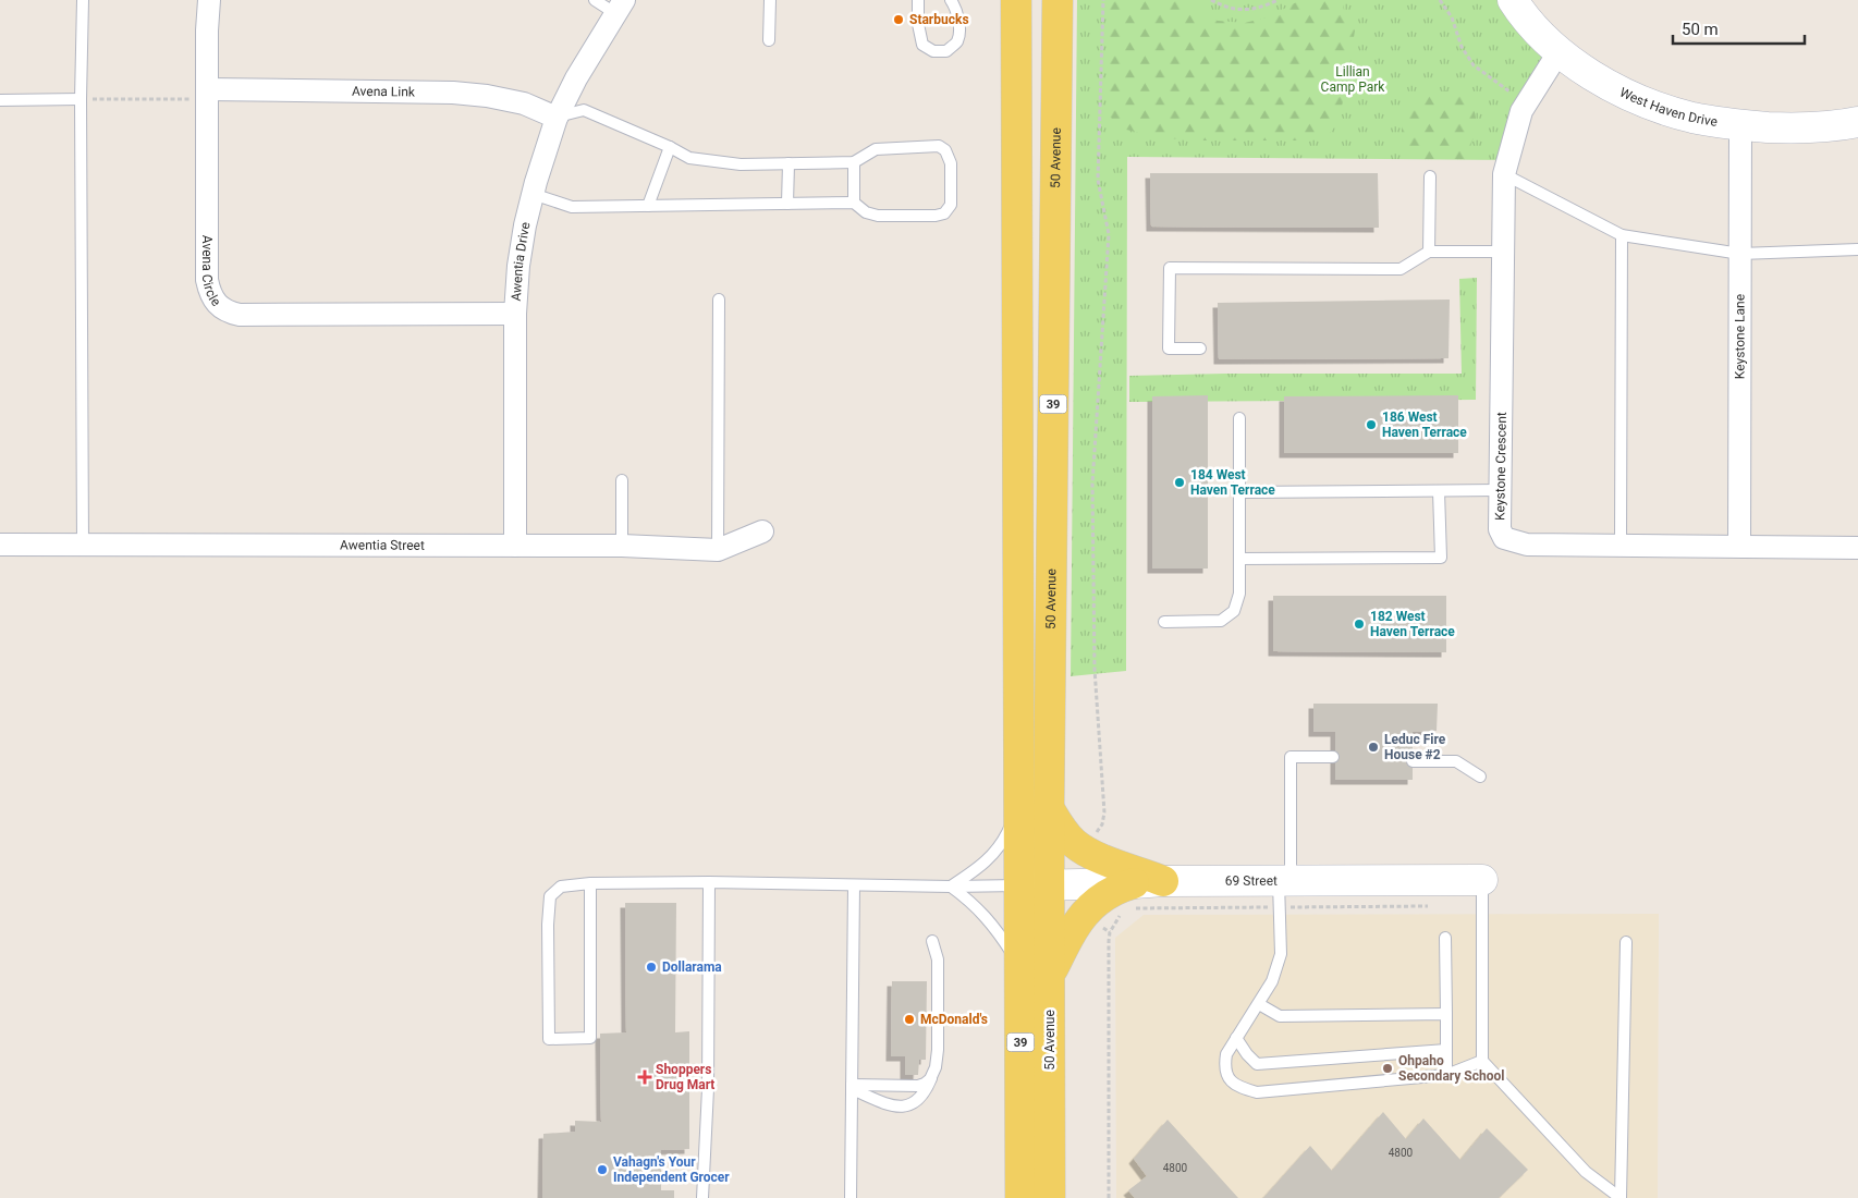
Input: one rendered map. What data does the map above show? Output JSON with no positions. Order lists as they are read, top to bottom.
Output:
{
  "streets": {
    "main road": ["50 Avenue", "39"],
    "street": [
      "Avena Link",
      "West Haven Drive",
      "Awentia Drive",
      "Avena Circle",
      "Keystone Lane",
      "Keystone Crescent",
      "Awentia Street",
      "69 Street"
    ]
  },
  "crossings": [
    ["Avena Link", "Awentia Drive"],
    ["Avena Link", "Avena Circle"],
    ["West Haven Drive", "Keystone Lane"],
    ["West Haven Drive", "Keystone Crescent"],
    ["50 Avenue", "69 Street"],
    ["Awentia Drive", "Avena Circle"],
    ["Awentia Drive", "Awentia Street"],
    ["Keystone Lane", "Keystone Crescent"],
    ["39", "69 Street"]
  ],
  "parks": ["Lillian Camp Park"],
  "places": {
    "other": [
      "Starbucks",
      "186 West Haven Terrace",
      "184 West Haven Terrace",
      "182 West Haven Terrace",
      "Leduc Fire House #2",
      "Dollarama",
      "McDonald's",
      "Ohpaho Secondary School",
      "Vahagn's Your Independent Grocer"
    ],
    "health": ["Shoppers Drug Mart"]
  },
  "house_numbers": ["4800", "4800"],
  "scale_bar": "50 m"
}
